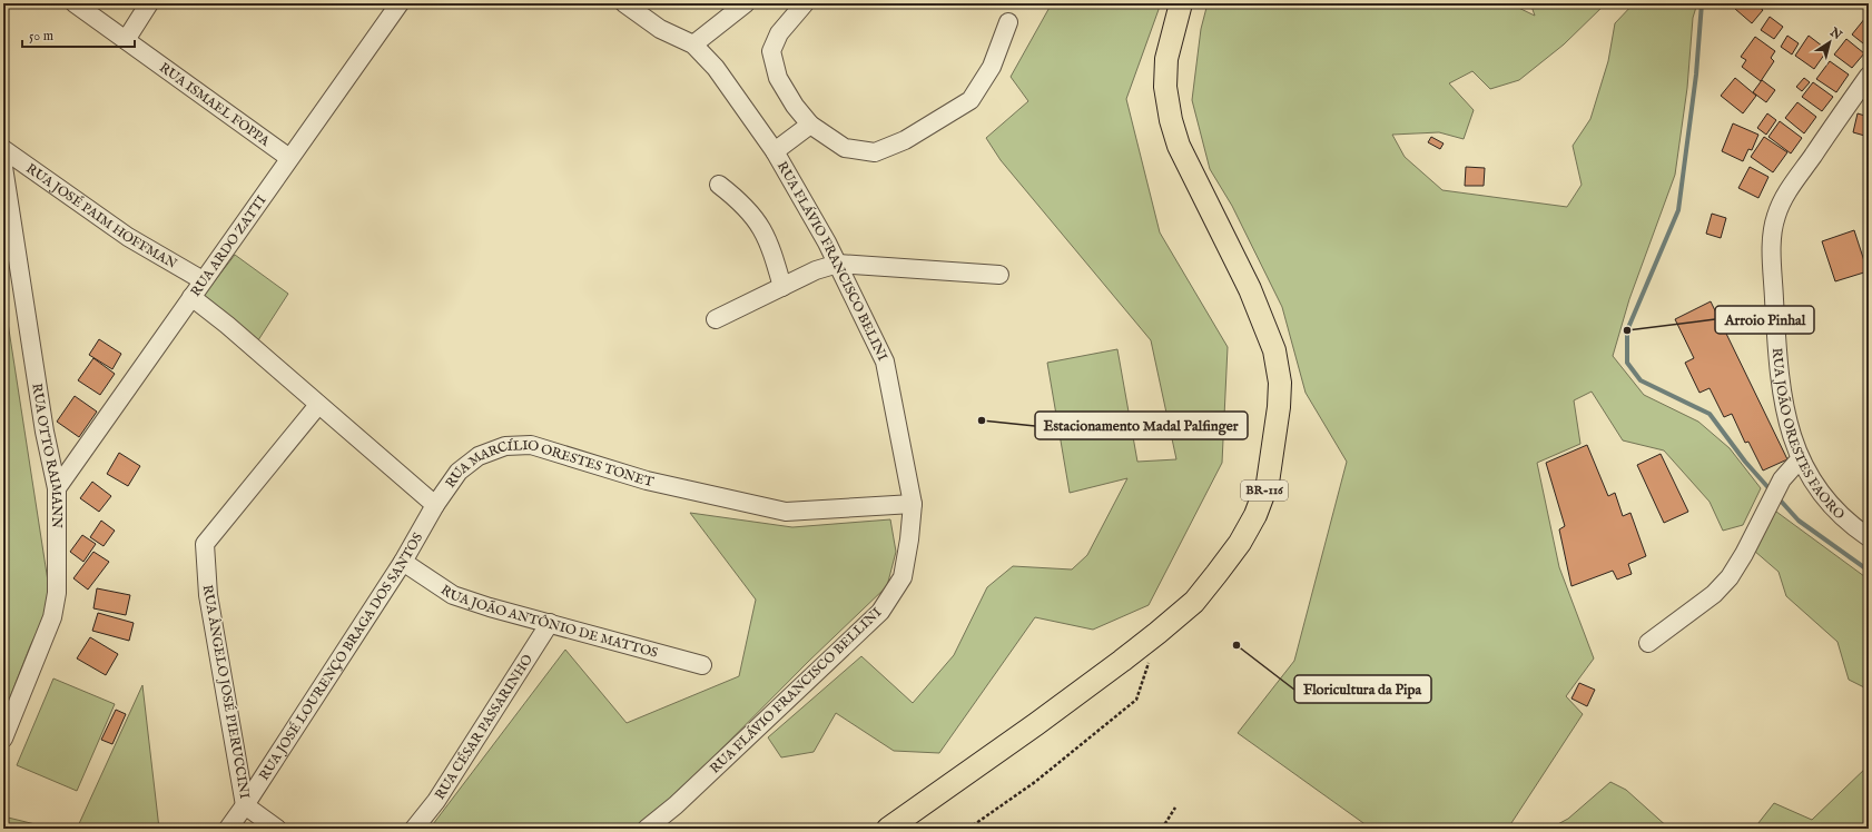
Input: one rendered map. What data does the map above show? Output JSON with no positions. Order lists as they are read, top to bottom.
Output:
{
  "streets": {
    "main road": ["BR-116"],
    "street": [
      "RUA ISMAEL FOPPA",
      "RUA JOSÉ PAIM HOFFMAN",
      "RUA ARDO ZATTI",
      "RUA FLÁVIO FRANCISCO BELINI",
      "RUA JOÃO ORESTES FAORO",
      "RUA OTTO RAIMANN",
      "RUA MARCÍLIO ORESTES TONET",
      "RUA JOÃO ANTÔNIO DE MATTOS",
      "RUA JOSÉ LOURENÇO BRAGA DOS SANTOS",
      "RUA FLÁVIO FRANCISCO BELLINI",
      "RUA ÂNGELO JOSÉ PIERUCCINI",
      "RUA CÉSAR PASSARINHO"
    ]
  },
  "crossings": [
    ["RUA ISMAEL FOPPA", "RUA ARDO ZATTI"],
    ["RUA JOSÉ PAIM HOFFMAN", "RUA ARDO ZATTI"],
    ["RUA ARDO ZATTI", "RUA OTTO RAIMANN"],
    ["RUA ARDO ZATTI", "RUA MARCÍLIO ORESTES TONET"],
    ["RUA FLÁVIO FRANCISCO BELINI", "RUA MARCÍLIO ORESTES TONET"],
    ["RUA FLÁVIO FRANCISCO BELINI", "RUA FLÁVIO FRANCISCO BELLINI"],
    ["RUA MARCÍLIO ORESTES TONET", "RUA JOSÉ LOURENÇO BRAGA DOS SANTOS"],
    ["RUA MARCÍLIO ORESTES TONET", "RUA FLÁVIO FRANCISCO BELLINI"],
    ["RUA MARCÍLIO ORESTES TONET", "RUA ÂNGELO JOSÉ PIERUCCINI"],
    ["RUA JOÃO ANTÔNIO DE MATTOS", "RUA JOSÉ LOURENÇO BRAGA DOS SANTOS"],
    ["RUA JOÃO ANTÔNIO DE MATTOS", "RUA CÉSAR PASSARINHO"],
    ["RUA JOSÉ LOURENÇO BRAGA DOS SANTOS", "RUA ÂNGELO JOSÉ PIERUCCINI"]
  ],
  "places": ["Arroio Pinhal", "Estacionamento Madal Palfinger", "Floricultura da Pipa"],
  "scale_bar": "50 m",
  "north": "top right"
}
